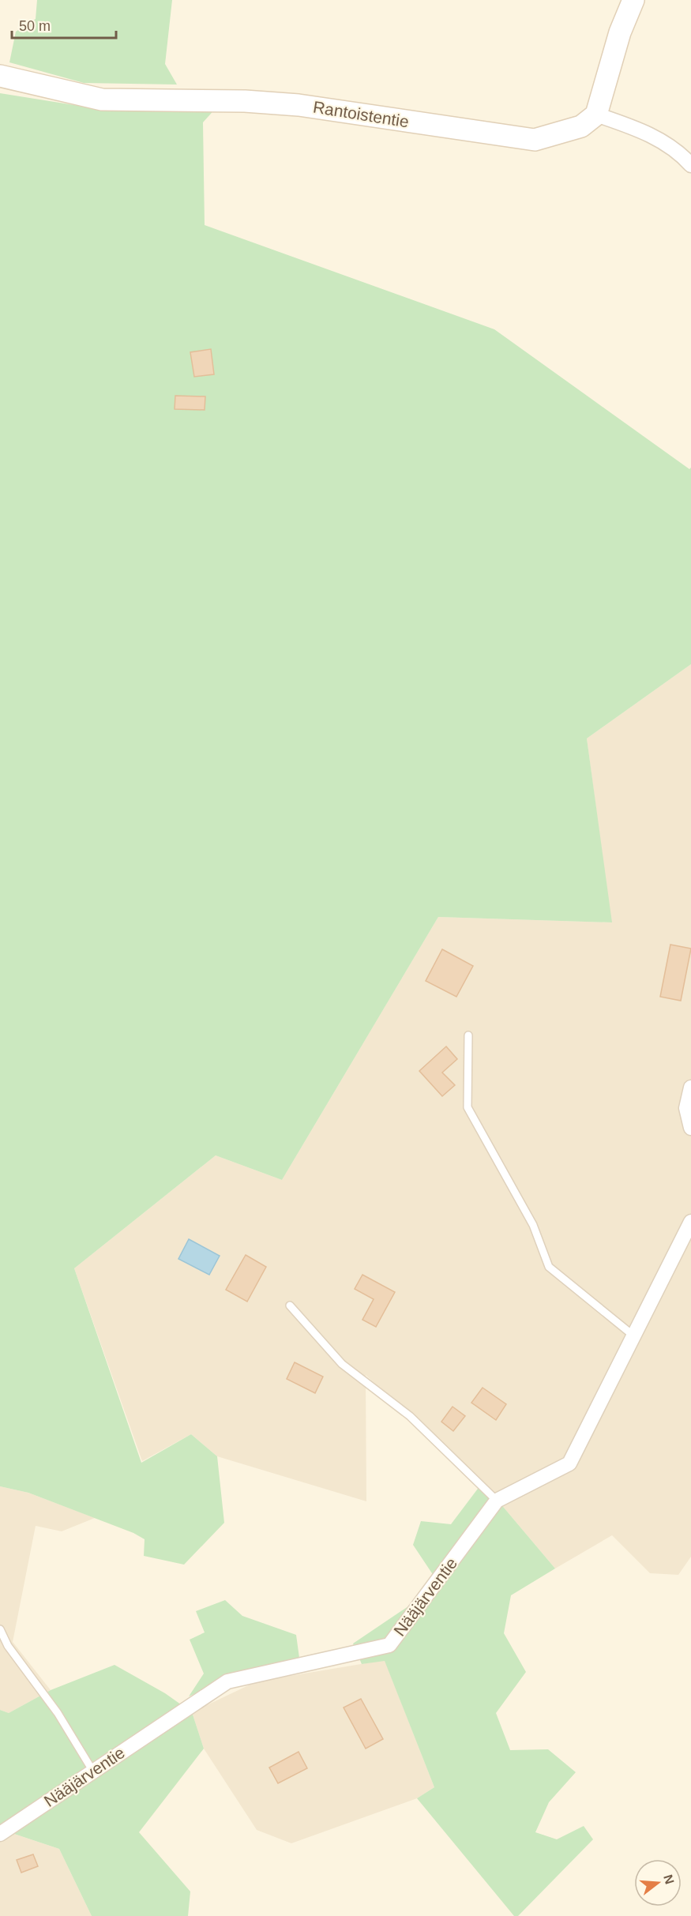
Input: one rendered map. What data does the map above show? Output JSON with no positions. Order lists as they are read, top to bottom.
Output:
{
  "streets": {
    "street": ["Rantoistentie", "Nääjärventie"]
  },
  "scale_bar": "50 m",
  "north": "right"
}
